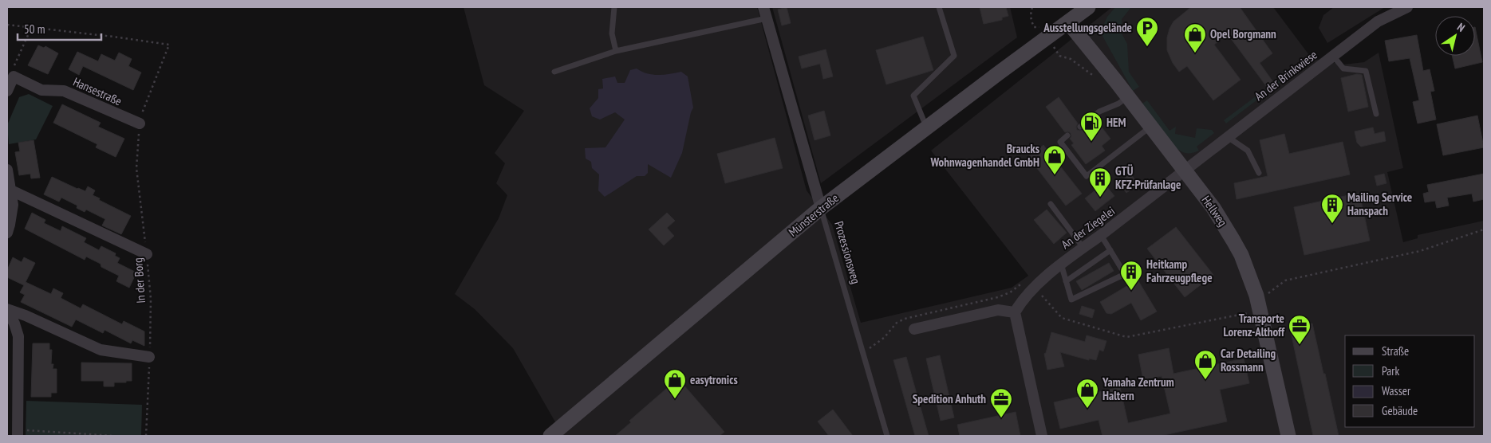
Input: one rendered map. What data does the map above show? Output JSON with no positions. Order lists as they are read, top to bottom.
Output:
{
  "streets": {
    "main road": ["Hellweg", "Münsterstraße"],
    "street": [
      "An der Brinkwiese",
      "Hansestraße",
      "An der Ziegelei",
      "Prozessionsweg"
    ],
    "path": ["In der Borg"]
  },
  "crossings": [
    ["An der Brinkwiese", "Hellweg"],
    ["An der Brinkwiese", "An der Ziegelei"],
    ["Hansestraße", "In der Borg"],
    ["Hellweg", "Münsterstraße"],
    ["Hellweg", "An der Ziegelei"],
    ["Münsterstraße", "Prozessionsweg"]
  ],
  "places": {
    "parking": ["Ausstellungsgelände"],
    "shop": [
      "Opel Borgmann",
      "Braucks Wohnwagenhandel GmbH",
      "Car Detailing Rossmann",
      "easytronics",
      "Yamaha Zentrum Haltern"
    ],
    "fuel station": ["HEM"],
    "building": ["GTÜ KFZ-Prüfanlage", "Mailing Service Hanspach", "Heitkamp Fahrzeugpflege"],
    "office": ["Transporte Lorenz-Althoff", "Spedition Anhuth"]
  },
  "legend": [
    "Straße",
    "Park",
    "Wasser",
    "Gebäude"
  ],
  "scale_bar": "50 m",
  "north": "top right"
}
